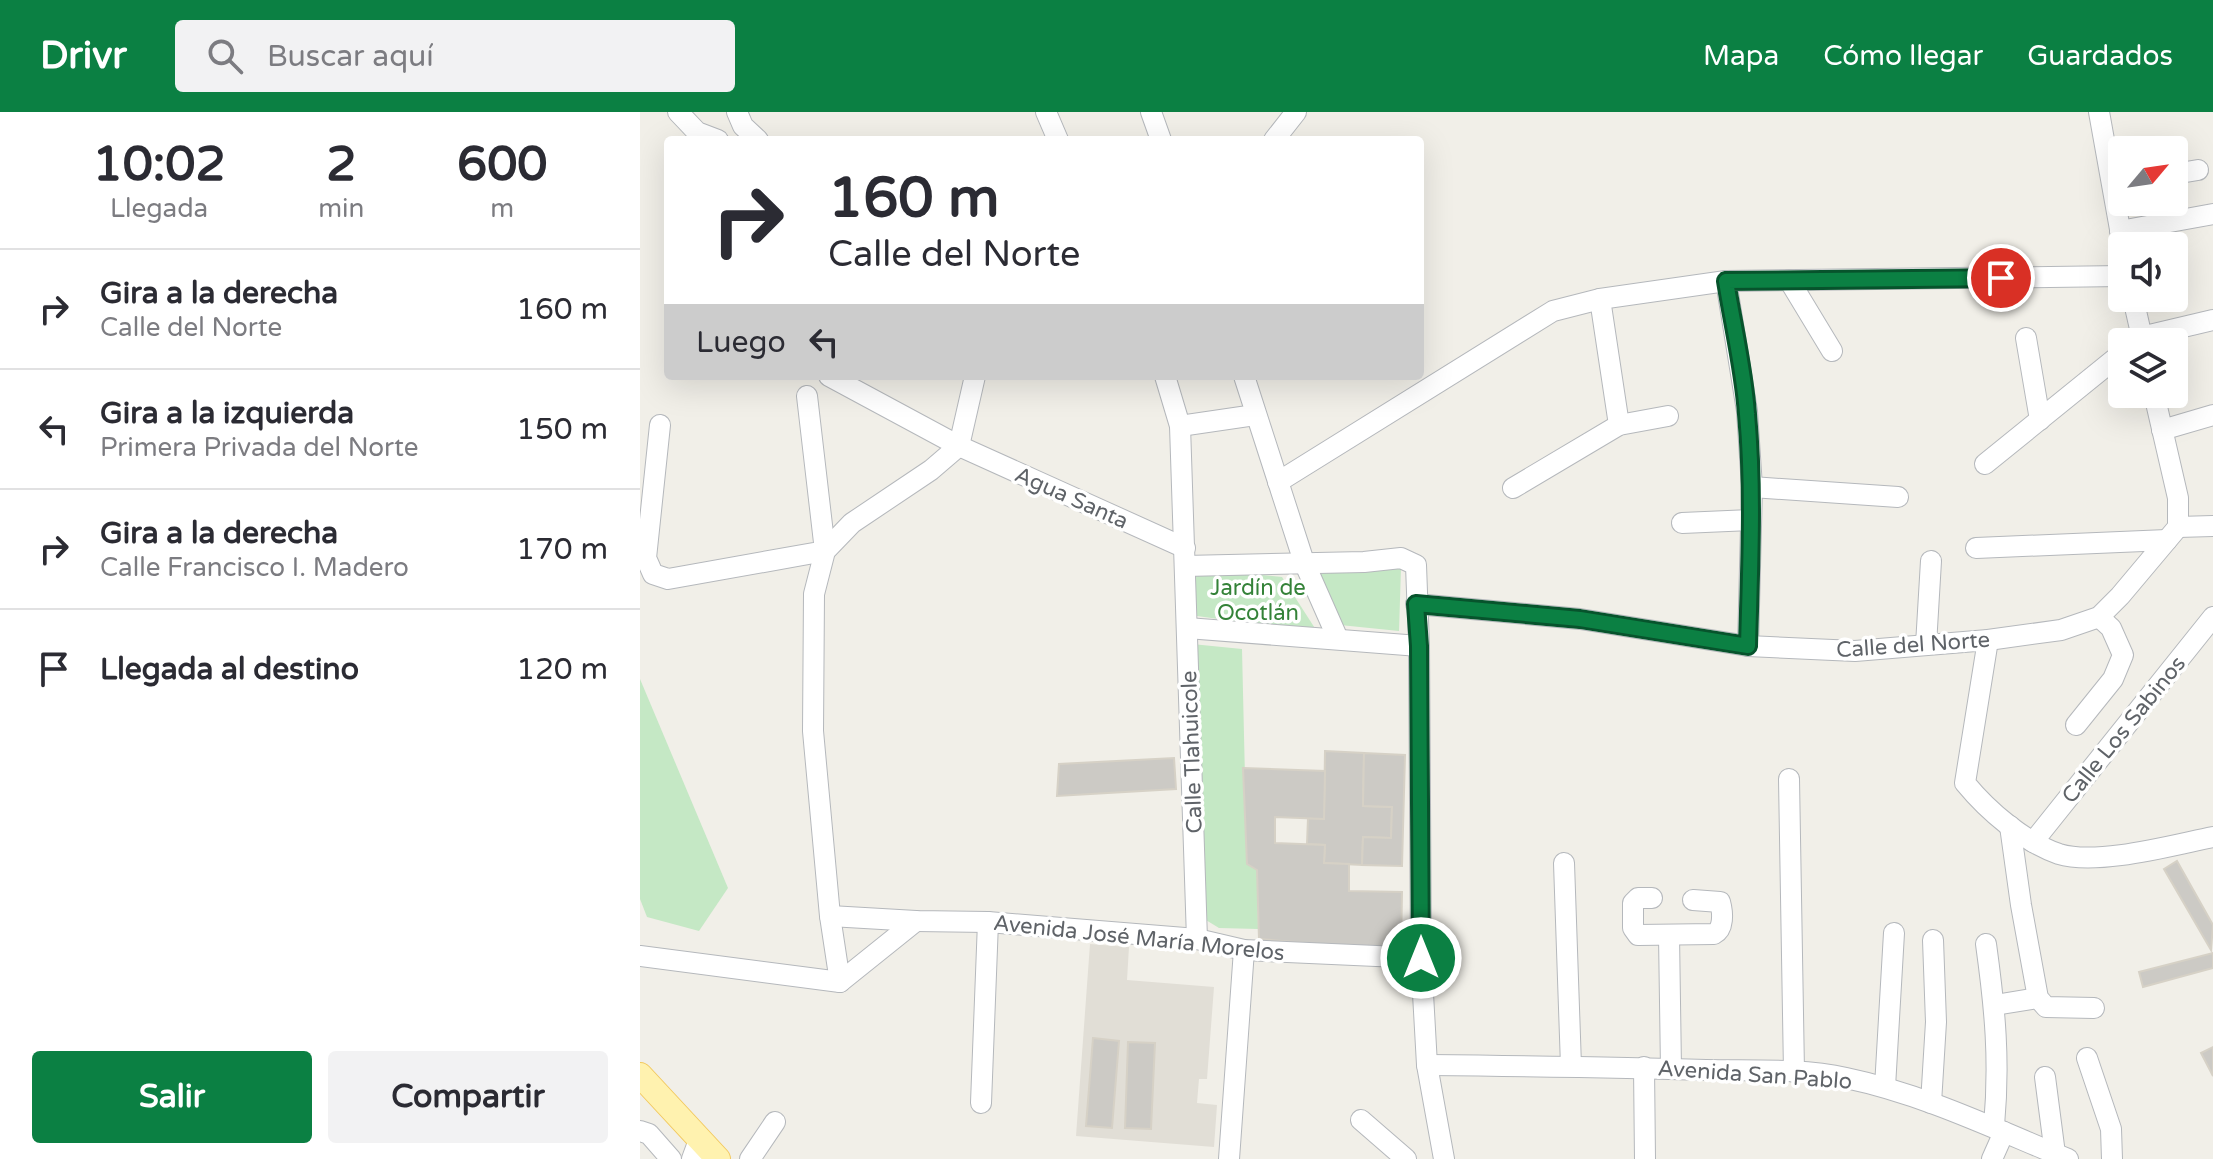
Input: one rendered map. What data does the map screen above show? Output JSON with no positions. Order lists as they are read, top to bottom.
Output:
{
  "streets": {
    "street": [
      "Agua Santa",
      "Calle del Norte",
      "Calle Los Sabinos",
      "Calle Tlahuicole",
      "Avenida José María Morelos",
      "Avenida San Pablo"
    ]
  },
  "crossings": [
    ["Agua Santa", "Calle Tlahuicole"],
    ["Calle Tlahuicole", "Avenida José María Morelos"]
  ],
  "parks": ["Jardín de Ocotlán"],
  "north": "top right",
  "page": {
    "header": "Drivr",
    "search": "Buscar aquí",
    "nav": ["Mapa", "Cómo llegar", "Guardados"],
    "eta": [
      "10:02",
      "Llegada",
      "2",
      "min",
      "600",
      "m"
    ],
    "turn": ["160 m", "Calle del Norte"],
    "list": [
      {
        "name": "Gira a la derecha",
        "note": "Calle del Norte",
        "value": "160 m"
      },
      {
        "name": "Gira a la izquierda",
        "note": "Primera Privada del Norte",
        "value": "150 m"
      },
      {
        "name": "Gira a la derecha",
        "note": "Calle Francisco I. Madero",
        "value": "170 m"
      },
      {
        "name": "Llegada al destino",
        "value": "120 m"
      }
    ],
    "then": "Luego",
    "buttons": ["Salir", "Compartir"]
  }
}
